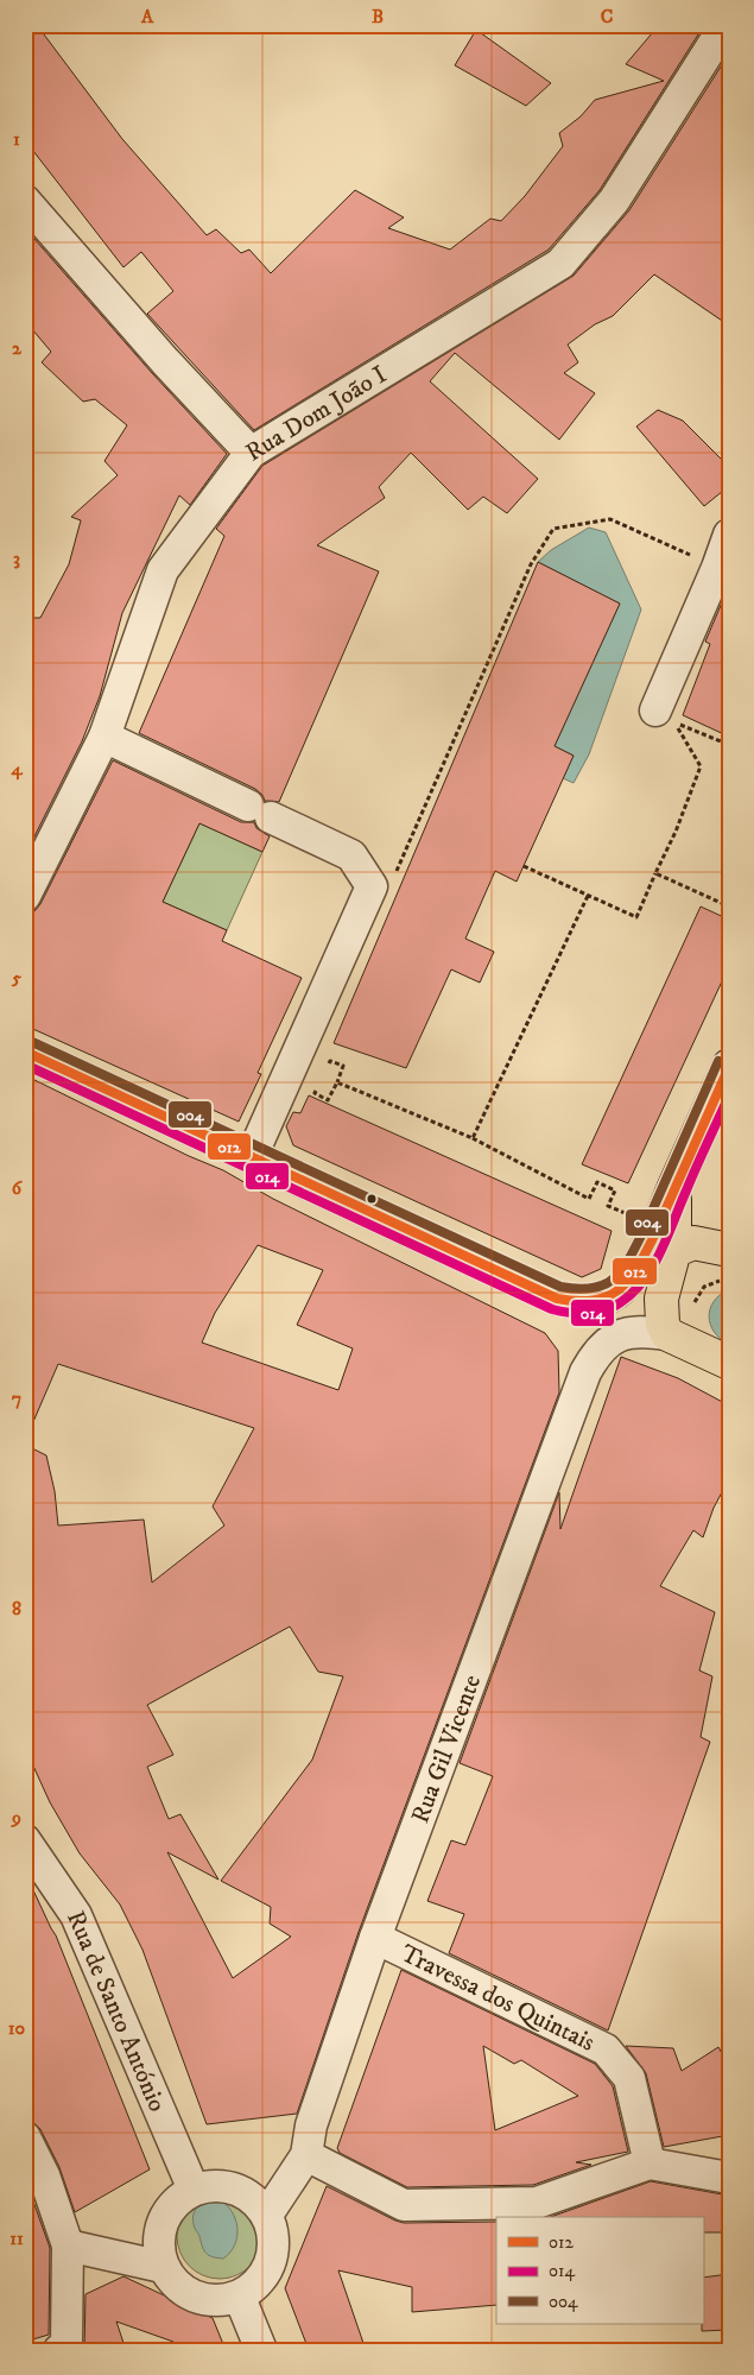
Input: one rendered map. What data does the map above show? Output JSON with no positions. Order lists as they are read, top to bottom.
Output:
{
  "streets": {
    "street": [
      "Rua Dom João I",
      "Rua Gil Vicente",
      "Travessa dos Quintais",
      "Rua de Santo António"
    ]
  },
  "crossings": [
    ["Rua Gil Vicente", "Travessa dos Quintais"],
    ["Rua Gil Vicente", "Rua de Santo António"]
  ],
  "lines": ["transit line 004", "transit line 012", "transit line 014"],
  "legend": ["012", "014", "004"],
  "grid": {
    "columns": ["A", "B", "C"],
    "rows": [
      "1",
      "2",
      "3",
      "4",
      "5",
      "6",
      "7",
      "8",
      "9",
      "10",
      "11"
    ]
  }
}
